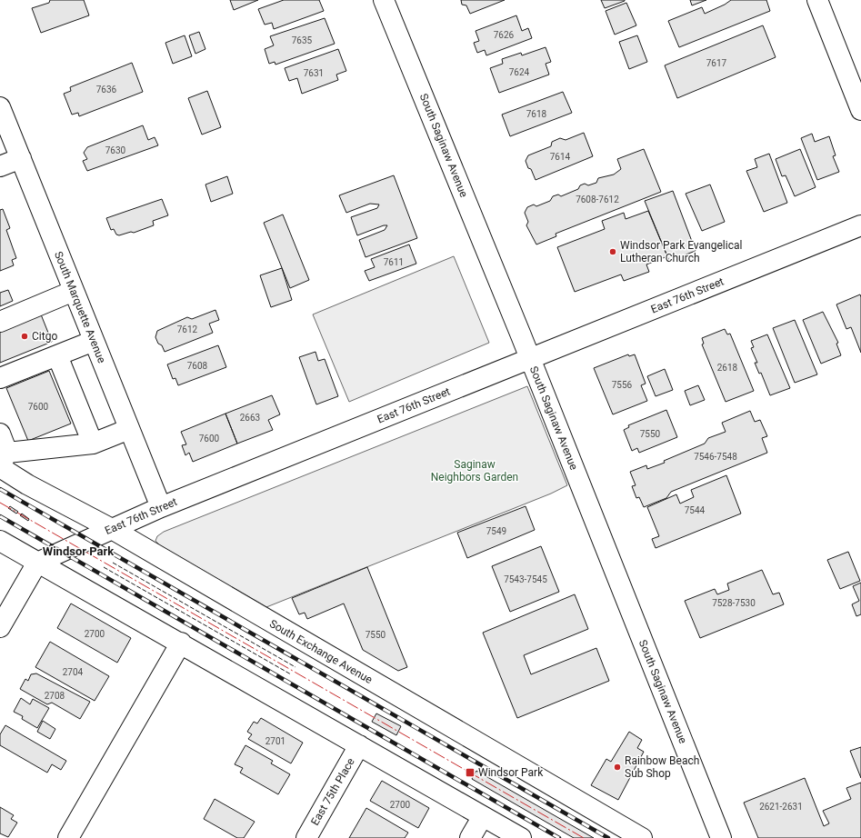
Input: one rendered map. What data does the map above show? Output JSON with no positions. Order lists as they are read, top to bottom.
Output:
{
  "streets": {
    "street": [
      "South Saginaw Avenue",
      "East 76th Street",
      "South Marquette Avenue",
      "South Exchange Avenue",
      "East 75th Place"
    ]
  },
  "crossings": [
    ["South Saginaw Avenue", "East 76th Street"],
    ["East 76th Street", "South Marquette Avenue"],
    ["East 76th Street", "South Exchange Avenue"]
  ],
  "districts": ["Windsor Park"],
  "parks": ["Saginaw Neighbors Garden"],
  "places": {
    "other": ["Windsor Park Evangelical Lutheran Church", "Citgo", "Rainbow Beach Sub Shop"],
    "transit": ["Windsor Park"]
  },
  "house_numbers": [
    "7626",
    "7635",
    "7617",
    "7624",
    "7631",
    "7636",
    "7618",
    "7630",
    "7614",
    "7608-7612",
    "7611",
    "7612",
    "7608",
    "2618",
    "7556",
    "7600",
    "2663",
    "7550",
    "7600",
    "7546-7548",
    "7544",
    "7549",
    "7543-7545",
    "7528-7530",
    "2700",
    "7550",
    "2704",
    "2708",
    "2701",
    "2700",
    "2621-2631"
  ]
}
